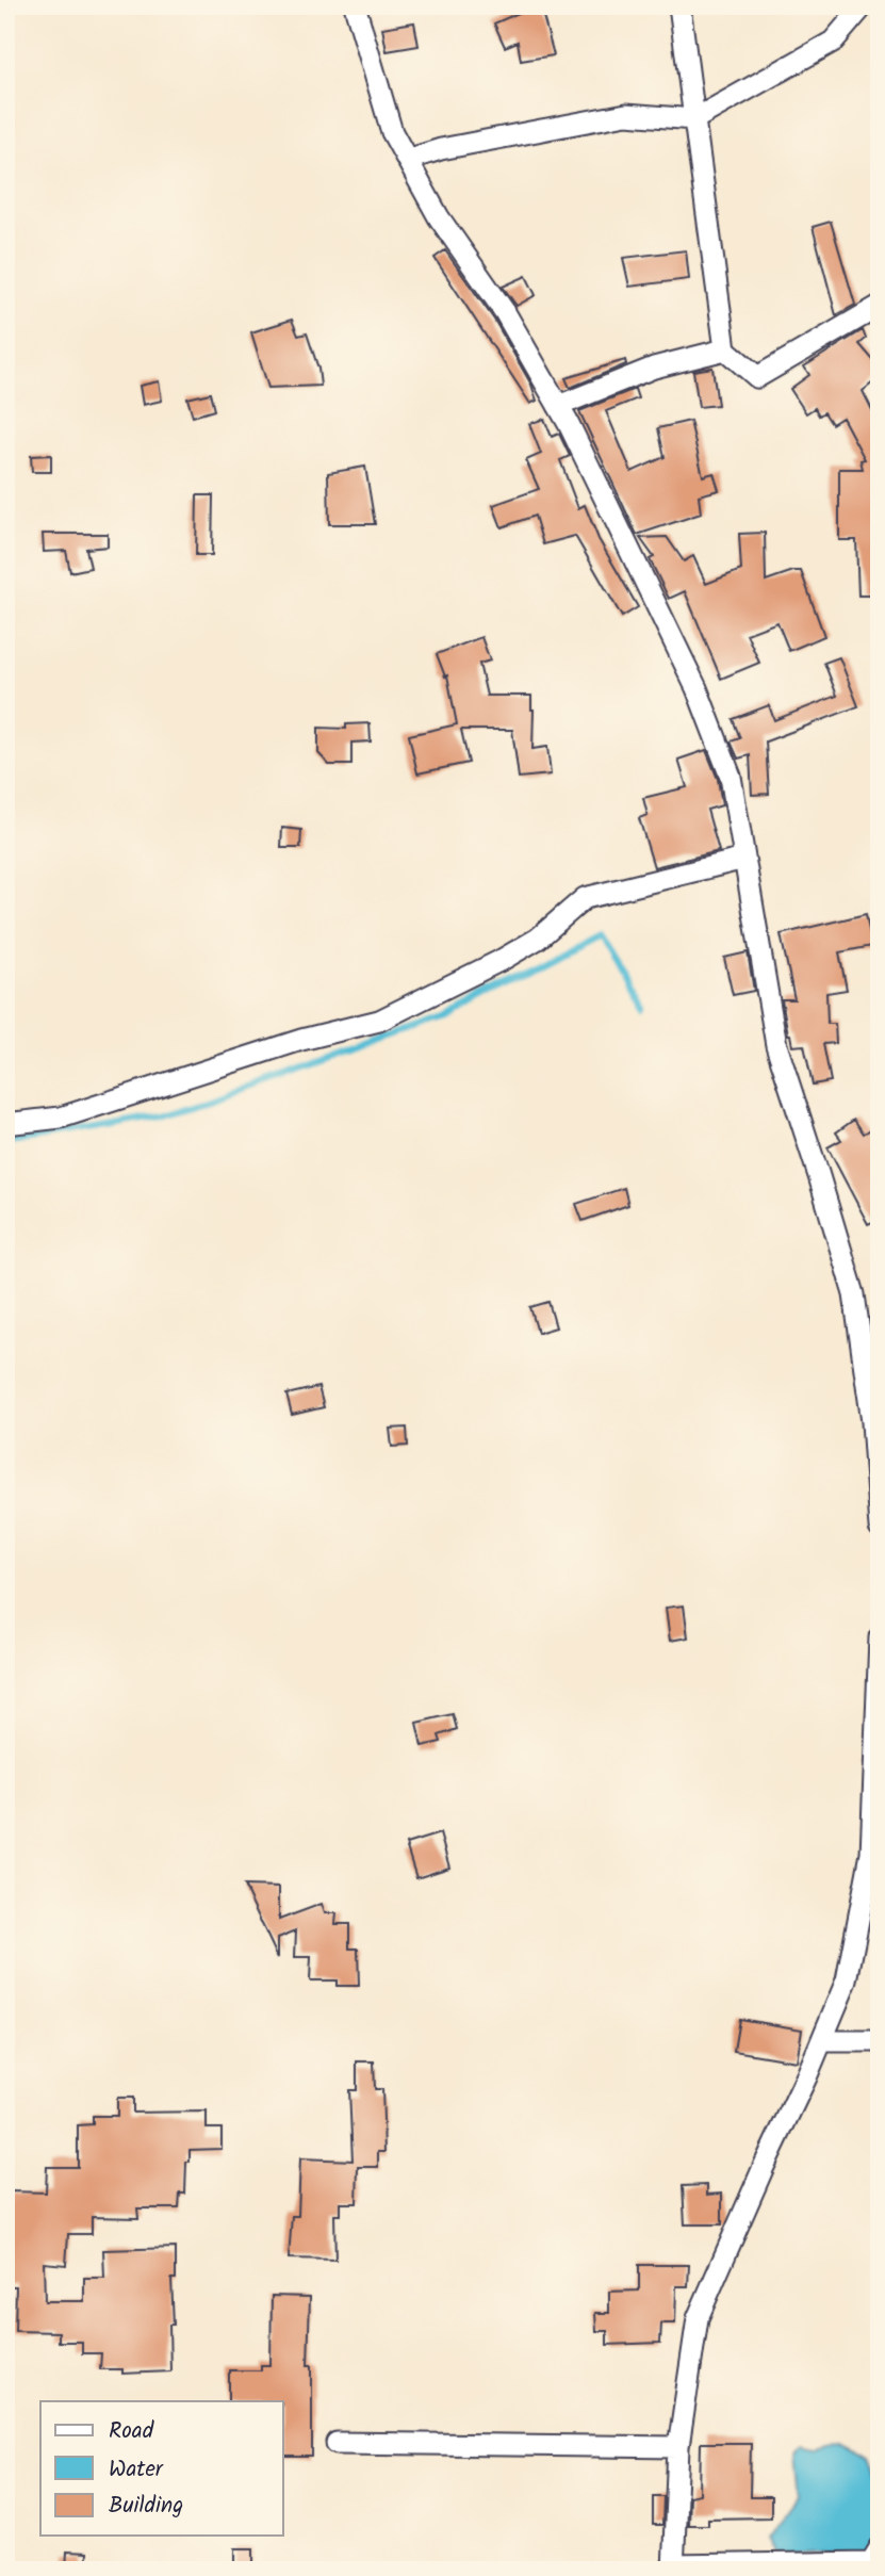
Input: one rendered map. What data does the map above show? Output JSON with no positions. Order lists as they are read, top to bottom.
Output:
{
  "legend": ["Road", "Water", "Building"]
}
